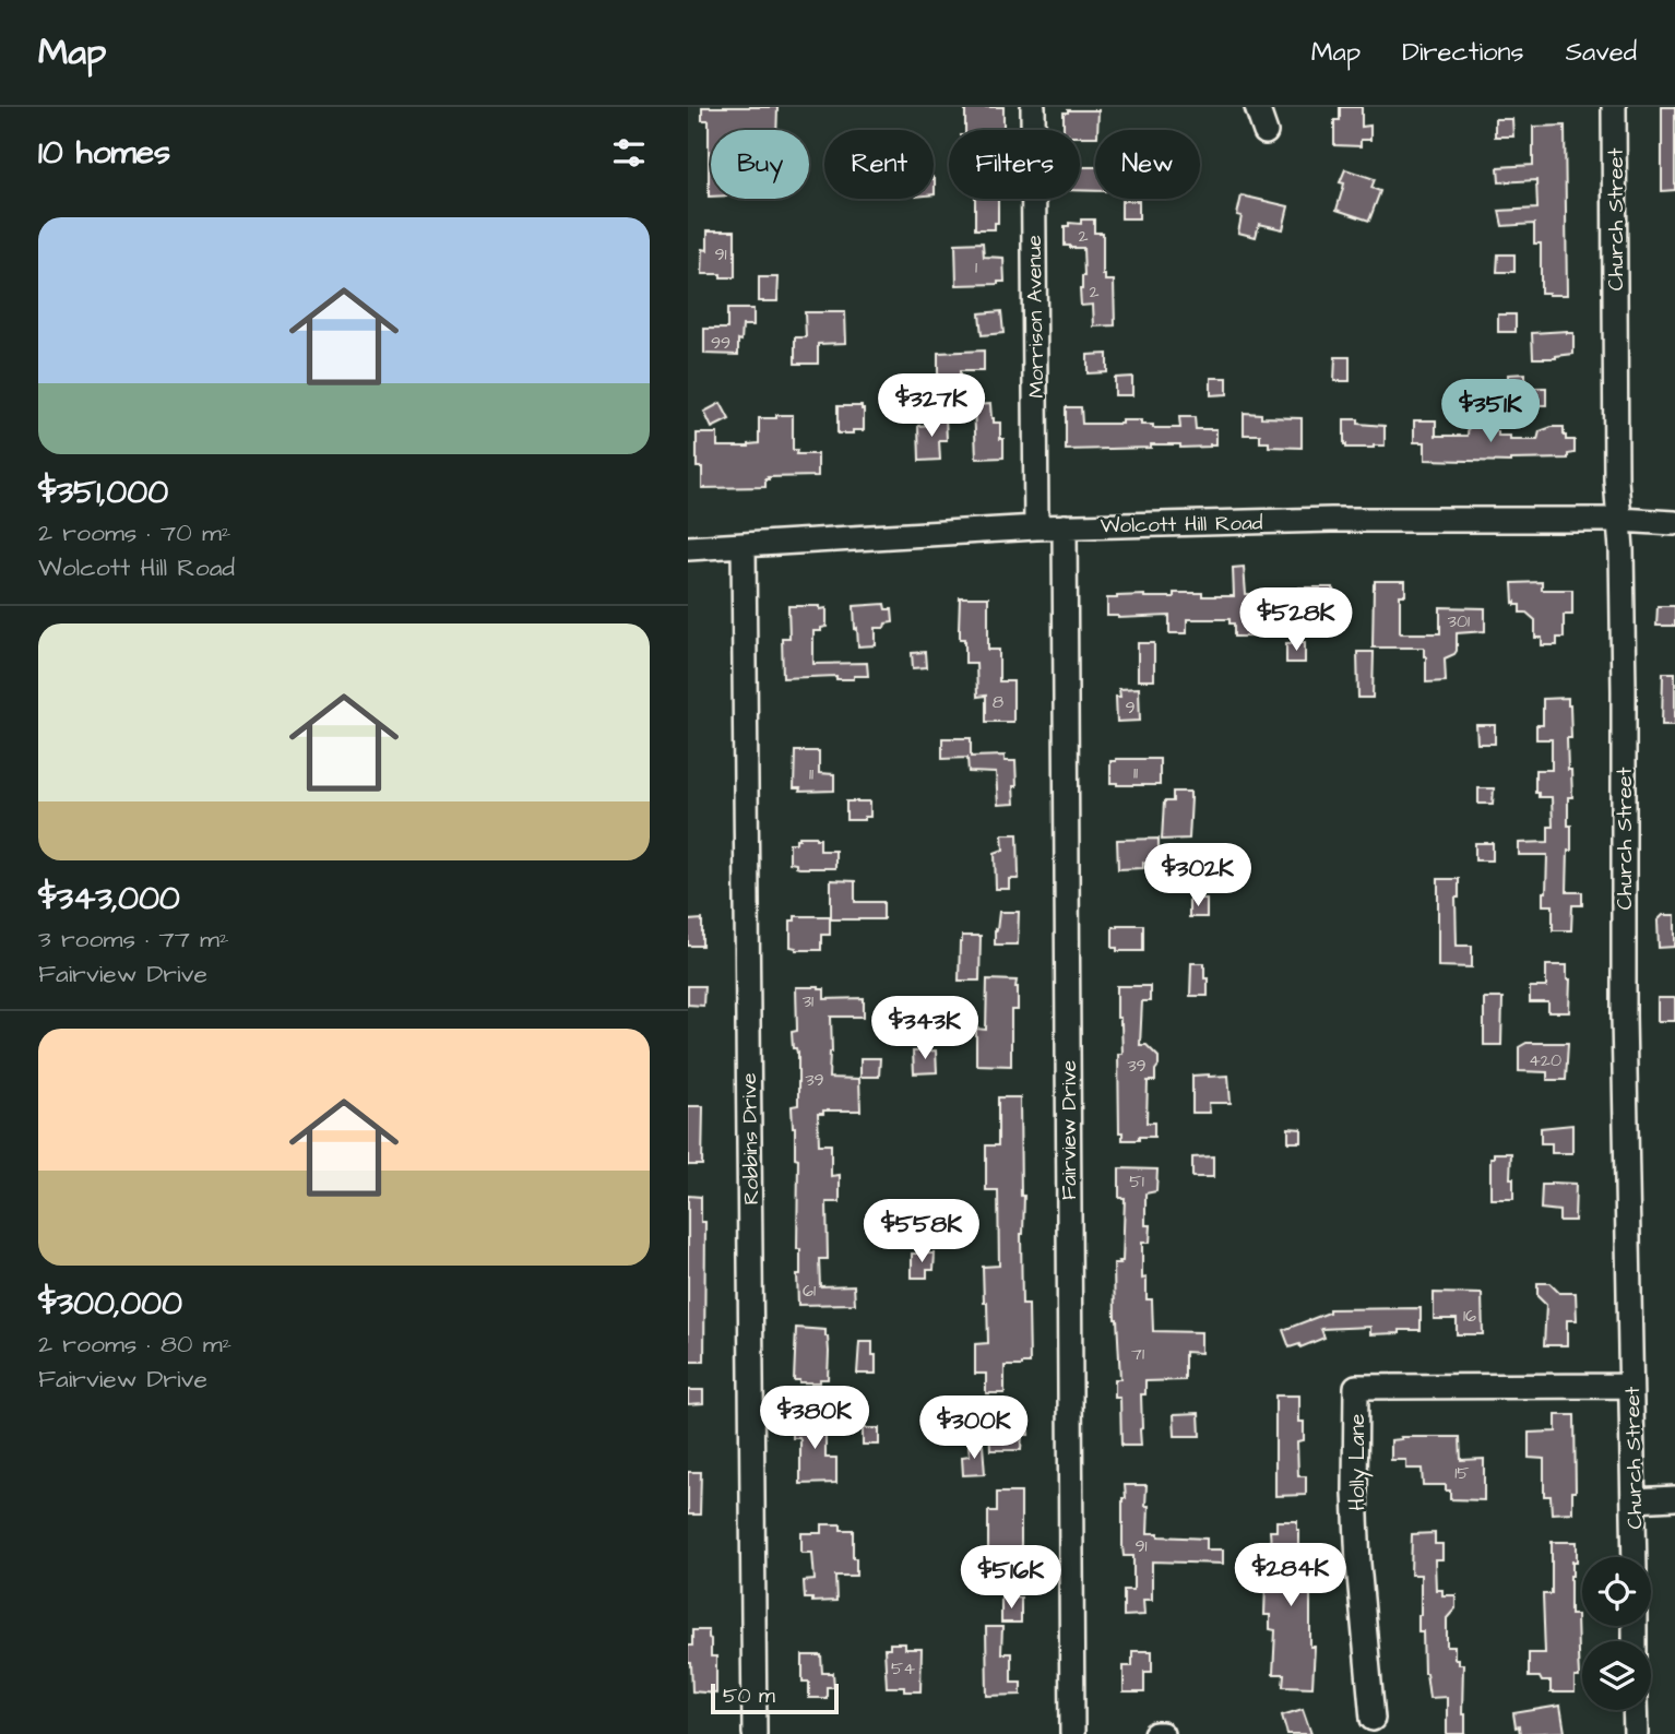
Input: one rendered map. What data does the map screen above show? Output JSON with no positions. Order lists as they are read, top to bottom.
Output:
{
  "streets": {
    "street": [
      "Church Street",
      "Morrison Avenue",
      "Wolcott Hill Road",
      "Fairview Drive",
      "Robbins Drive",
      "Holly Lane"
    ]
  },
  "crossings": [
    ["Church Street", "Wolcott Hill Road"],
    ["Church Street", "Holly Lane"],
    ["Morrison Avenue", "Wolcott Hill Road"],
    ["Wolcott Hill Road", "Fairview Drive"],
    ["Wolcott Hill Road", "Robbins Drive"]
  ],
  "house_numbers": [
    "2",
    "91",
    "1",
    "2",
    "99",
    "301",
    "8",
    "9",
    "11",
    "11",
    "31",
    "420",
    "39",
    "39",
    "51",
    "61",
    "16",
    "71",
    "15",
    "91",
    "54"
  ],
  "scale_bar": "50 m",
  "page": {
    "header": "Map",
    "nav": ["Map", "Directions", "Saved"],
    "heading": "10 homes",
    "chip": [
      "Buy",
      "Rent",
      "Filters",
      "New"
    ],
    "list": [
      {
        "name": "$351,000",
        "note": "2 rooms · 70 m² · Wolcott Hill Road"
      },
      {
        "name": "$343,000",
        "note": "3 rooms · 77 m² · Fairview Drive"
      },
      {
        "name": "$300,000",
        "note": "2 rooms · 80 m² · Fairview Drive"
      }
    ],
    "price": [
      "$327K",
      "$351K",
      "$528K",
      "$302K",
      "$343K",
      "$558K",
      "$380K",
      "$300K",
      "$284K",
      "$516K"
    ],
    "scale": "50 m"
  }
}
